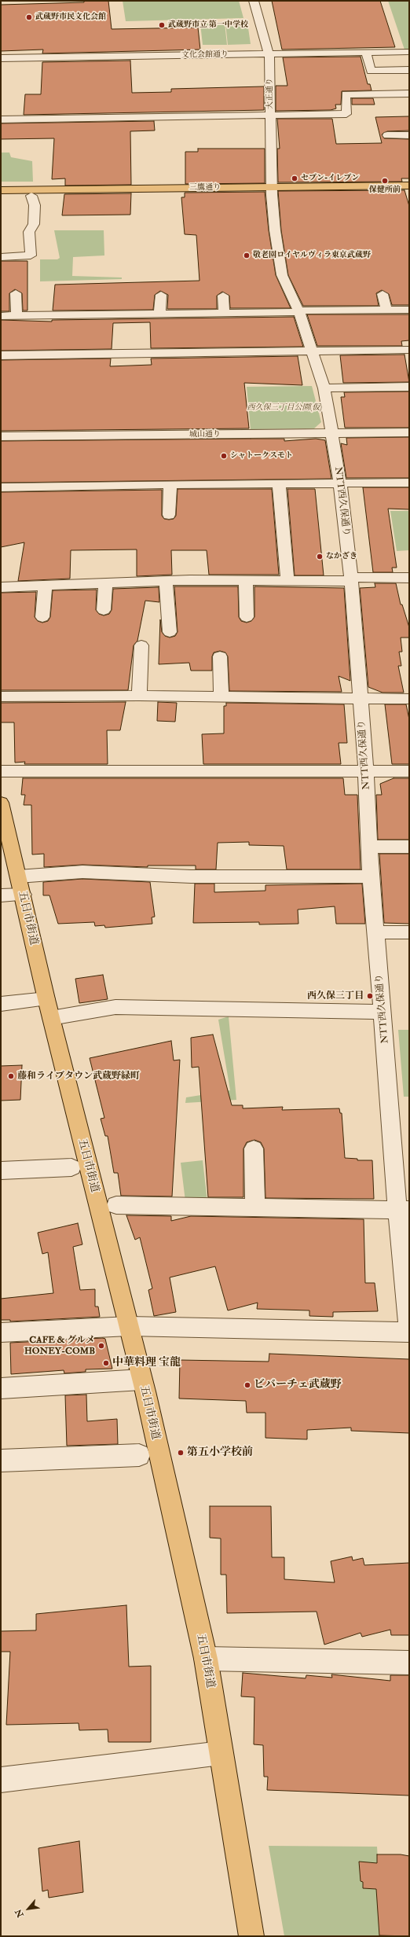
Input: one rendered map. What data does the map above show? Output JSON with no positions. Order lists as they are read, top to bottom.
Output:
{
  "streets": {
    "main road": ["三鷹通り", "五日市街道"],
    "street": [
      "文化会館通り",
      "大正通り",
      "城山通り",
      "NTT西久保通り"
    ]
  },
  "crossings": [
    ["文化会館通り", "大正通り"],
    ["大正通り", "三鷹通り"],
    ["大正通り", "NTT西久保通り"],
    ["三鷹通り", "NTT西久保通り"],
    ["城山通り", "NTT西久保通り"]
  ],
  "parks": ["西久保三丁目公園(仮)"],
  "places": [
    "武蔵野市民文化会館",
    "武蔵野市立 第一中学校",
    "セブン-イレブン",
    "保健所前",
    "敬老園ロイヤルヴィラ東京武蔵野",
    "シャトークスモト",
    "なかざき",
    "西久保三丁目",
    "藤和ライブタウン武蔵野緑町",
    "CAFE & グルメ HONEY-COMB",
    "中華料理 宝龍",
    "ビバーチェ武蔵野",
    "第五小学校前"
  ],
  "north": "bottom left"
}
